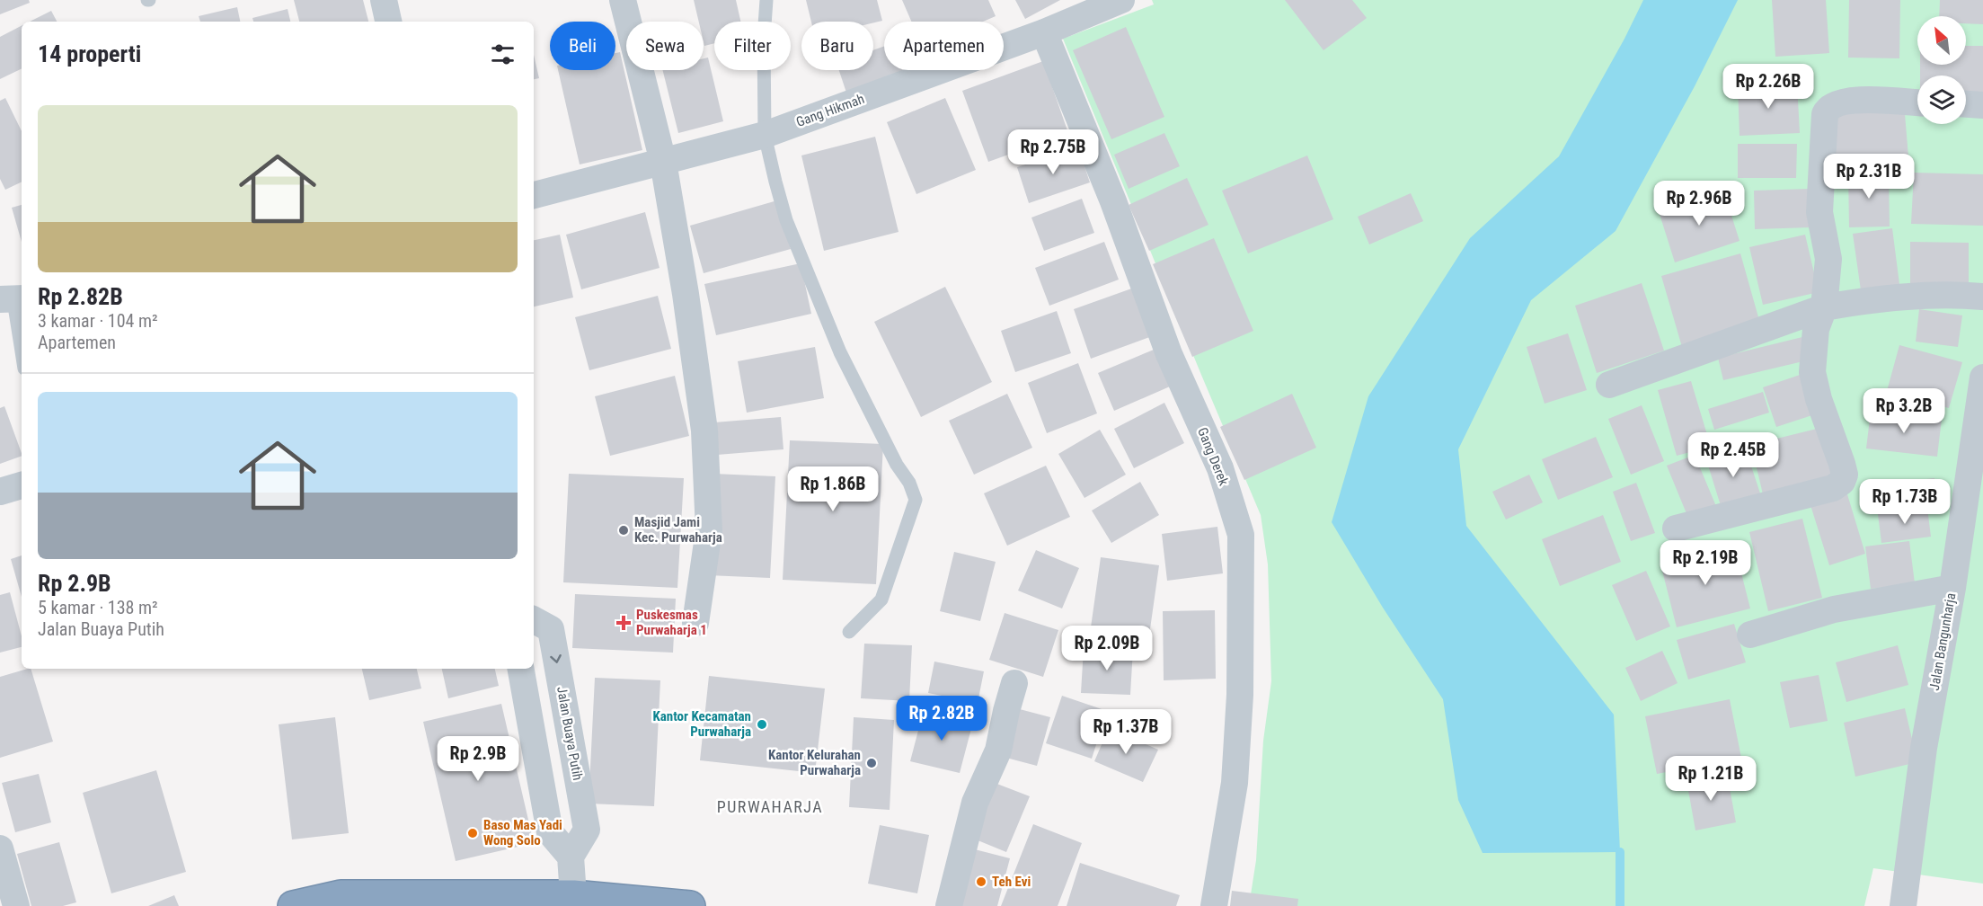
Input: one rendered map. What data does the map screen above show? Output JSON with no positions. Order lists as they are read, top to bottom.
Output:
{
  "streets": {
    "street": [
      "Gang Hikmah",
      "Gang Derek",
      "Jalan Bangunharja",
      "Jalan Buaya Putih"
    ]
  },
  "crossings": [
    ["Gang Hikmah", "Gang Derek"]
  ],
  "districts": ["PURWAHARJA"],
  "places": {
    "other": [
      "Masjid Jami Kec. Purwaharja",
      "Kantor Kecamatan Purwaharja",
      "Kantor Kelurahan Purwaharja",
      "Baso Mas Yadi Wong Solo",
      "Teh Evi"
    ],
    "health": ["Puskesmas Purwaharja 1"]
  },
  "north": "top left",
  "page": {
    "chip": [
      "Beli",
      "Sewa",
      "Filter",
      "Baru",
      "Apartemen"
    ],
    "heading": "14 properti",
    "price": [
      "Rp 2.26B",
      "Rp 2.75B",
      "Rp 2.31B",
      "Rp 2.96B",
      "Rp 3.2B",
      "Rp 2.45B",
      "Rp 1.86B",
      "Rp 1.73B",
      "Rp 2.19B",
      "Rp 2.09B",
      "Rp 2.82B",
      "Rp 1.37B",
      "Rp 2.9B",
      "Rp 1.21B"
    ],
    "list": [
      {
        "name": "Rp 2.82B",
        "note": "3 kamar · 104 m² · Apartemen"
      },
      {
        "name": "Rp 2.9B",
        "note": "5 kamar · 138 m² · Jalan Buaya Putih"
      }
    ]
  }
}
